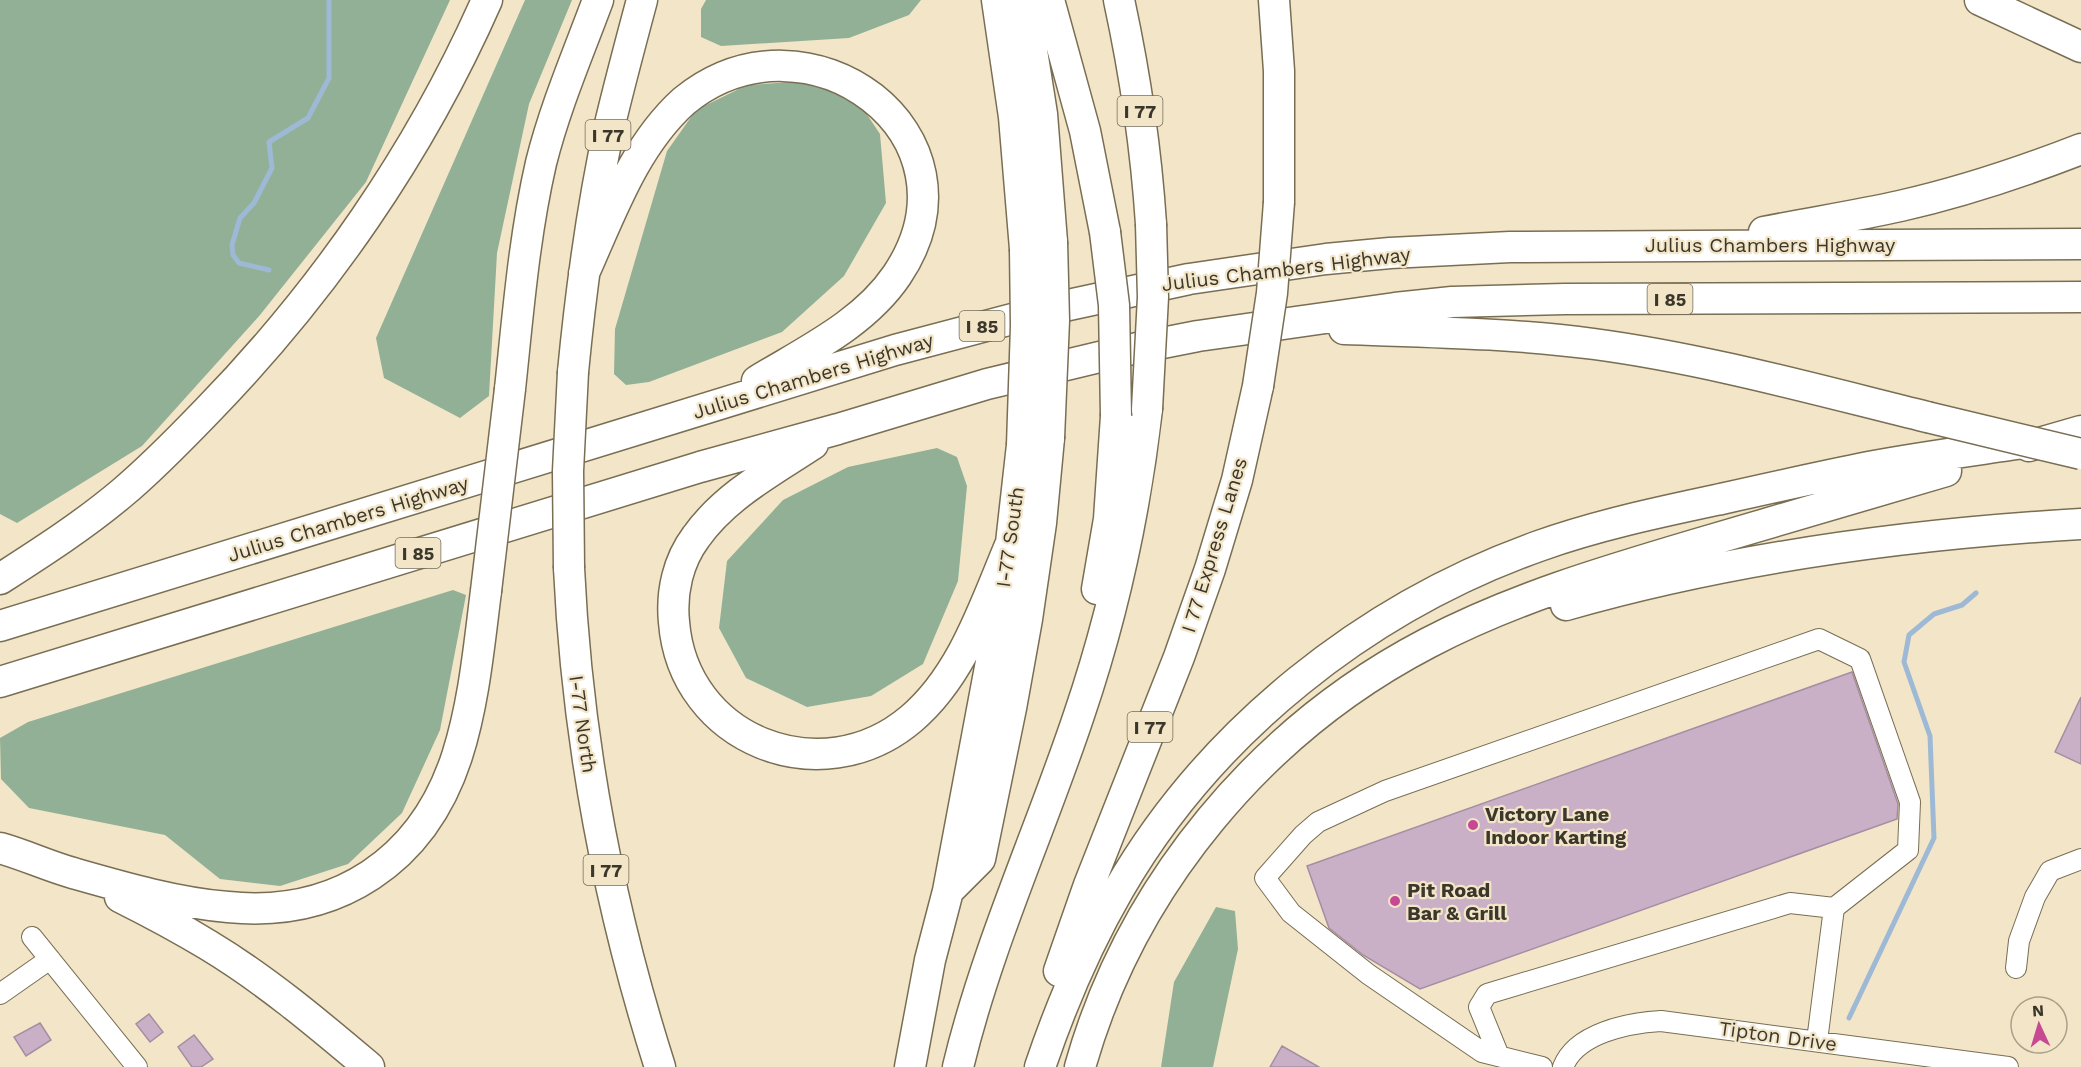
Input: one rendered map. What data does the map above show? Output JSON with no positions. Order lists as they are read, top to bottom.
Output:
{
  "streets": {
    "highway": [
      "I 77",
      "Julius Chambers Highway",
      "I 85",
      "I-77 South",
      "I 77 Express Lanes",
      "I-77 North"
    ],
    "street": ["Tipton Drive"]
  },
  "crossings": [
    ["I 77", "I-77 North"]
  ],
  "places": ["Victory Lane Indoor Karting", "Pit Road Bar & Grill"],
  "north": "top"
}
